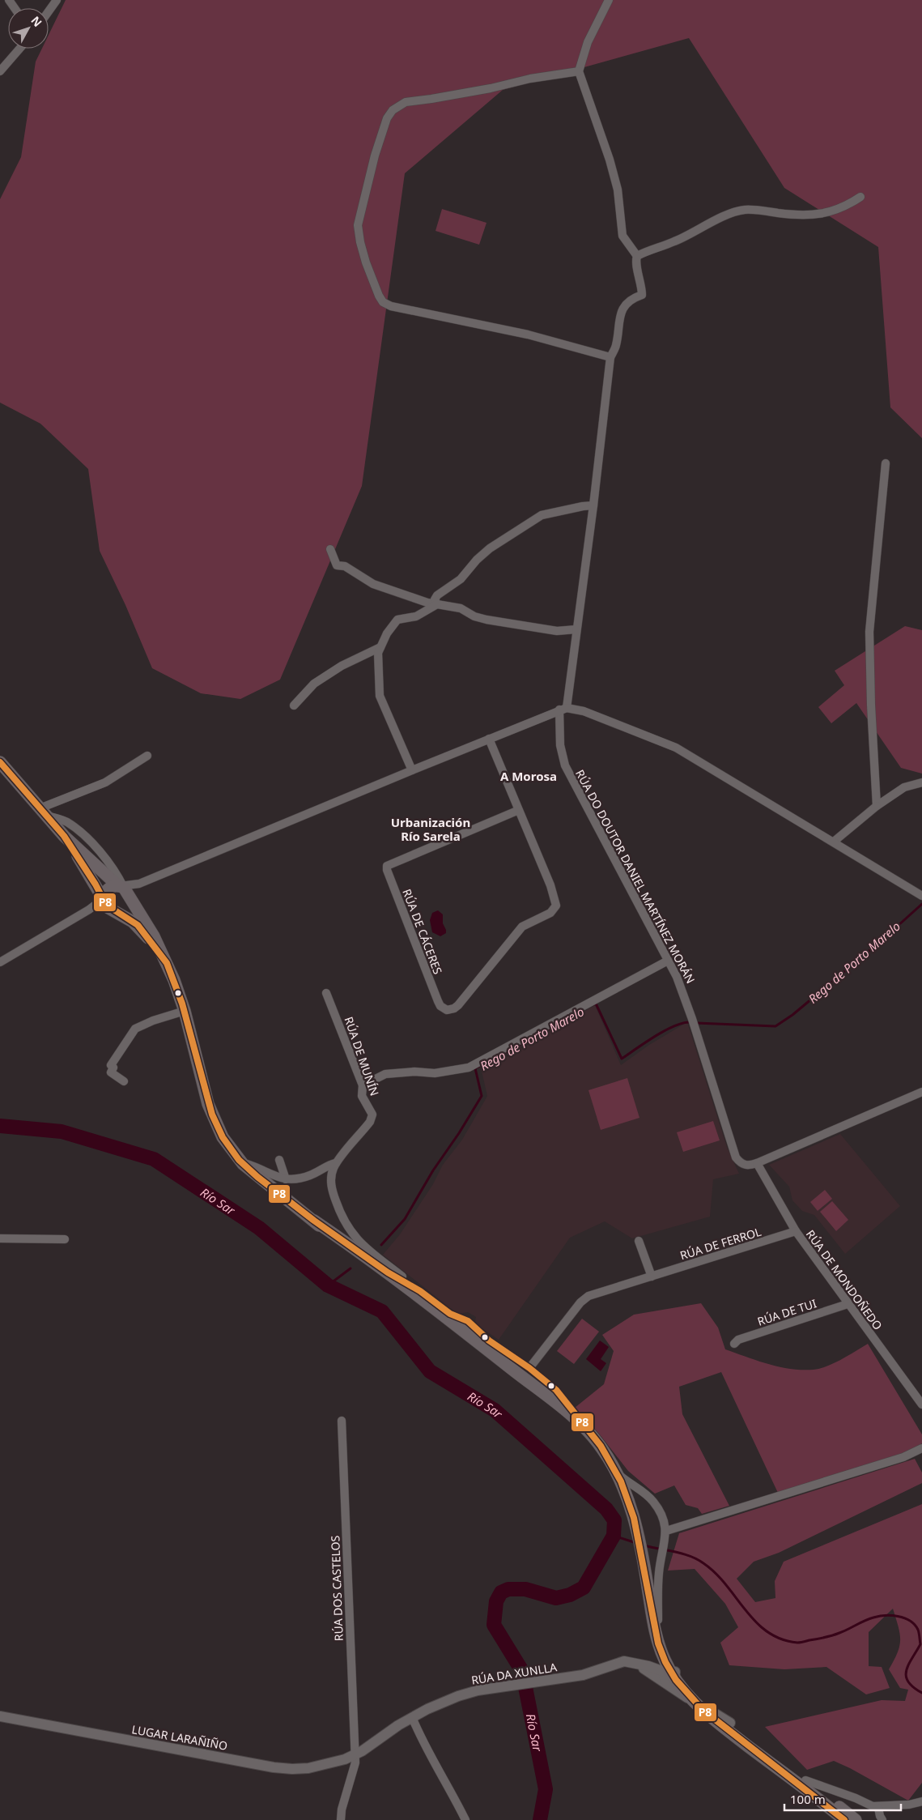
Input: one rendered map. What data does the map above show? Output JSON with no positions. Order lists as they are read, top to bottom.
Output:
{
  "streets": {
    "street": [
      "RÚA DO DOUTOR DANIEL MARTÍNEZ MORÁN",
      "RÚA DE CÁCERES",
      "RÚA DE MUNÍN",
      "RÚA DE FERROL",
      "RÚA DE MONDOÑEDO",
      "RÚA DE TUI",
      "RÚA DOS CASTELOS",
      "RÚA DA XUNLLA",
      "LUGAR LARAÑIÑO"
    ]
  },
  "crossings": [
    ["RÚA DO DOUTOR DANIEL MARTÍNEZ MORÁN", "RÚA DE MONDOÑEDO"],
    ["RÚA DE FERROL", "RÚA DE MONDOÑEDO"],
    ["RÚA DE MONDOÑEDO", "RÚA DE TUI"],
    ["RÚA DOS CASTELOS", "RÚA DA XUNLLA"],
    ["RÚA DOS CASTELOS", "LUGAR LARAÑIÑO"],
    ["RÚA DA XUNLLA", "LUGAR LARAÑIÑO"]
  ],
  "districts": ["A Morosa", "Urbanización Río Sarela"],
  "water": ["Rego de Porto Marelo", "Río Sar"],
  "lines": ["transit line P8"],
  "scale_bar": "100 m",
  "north": "top right"
}
